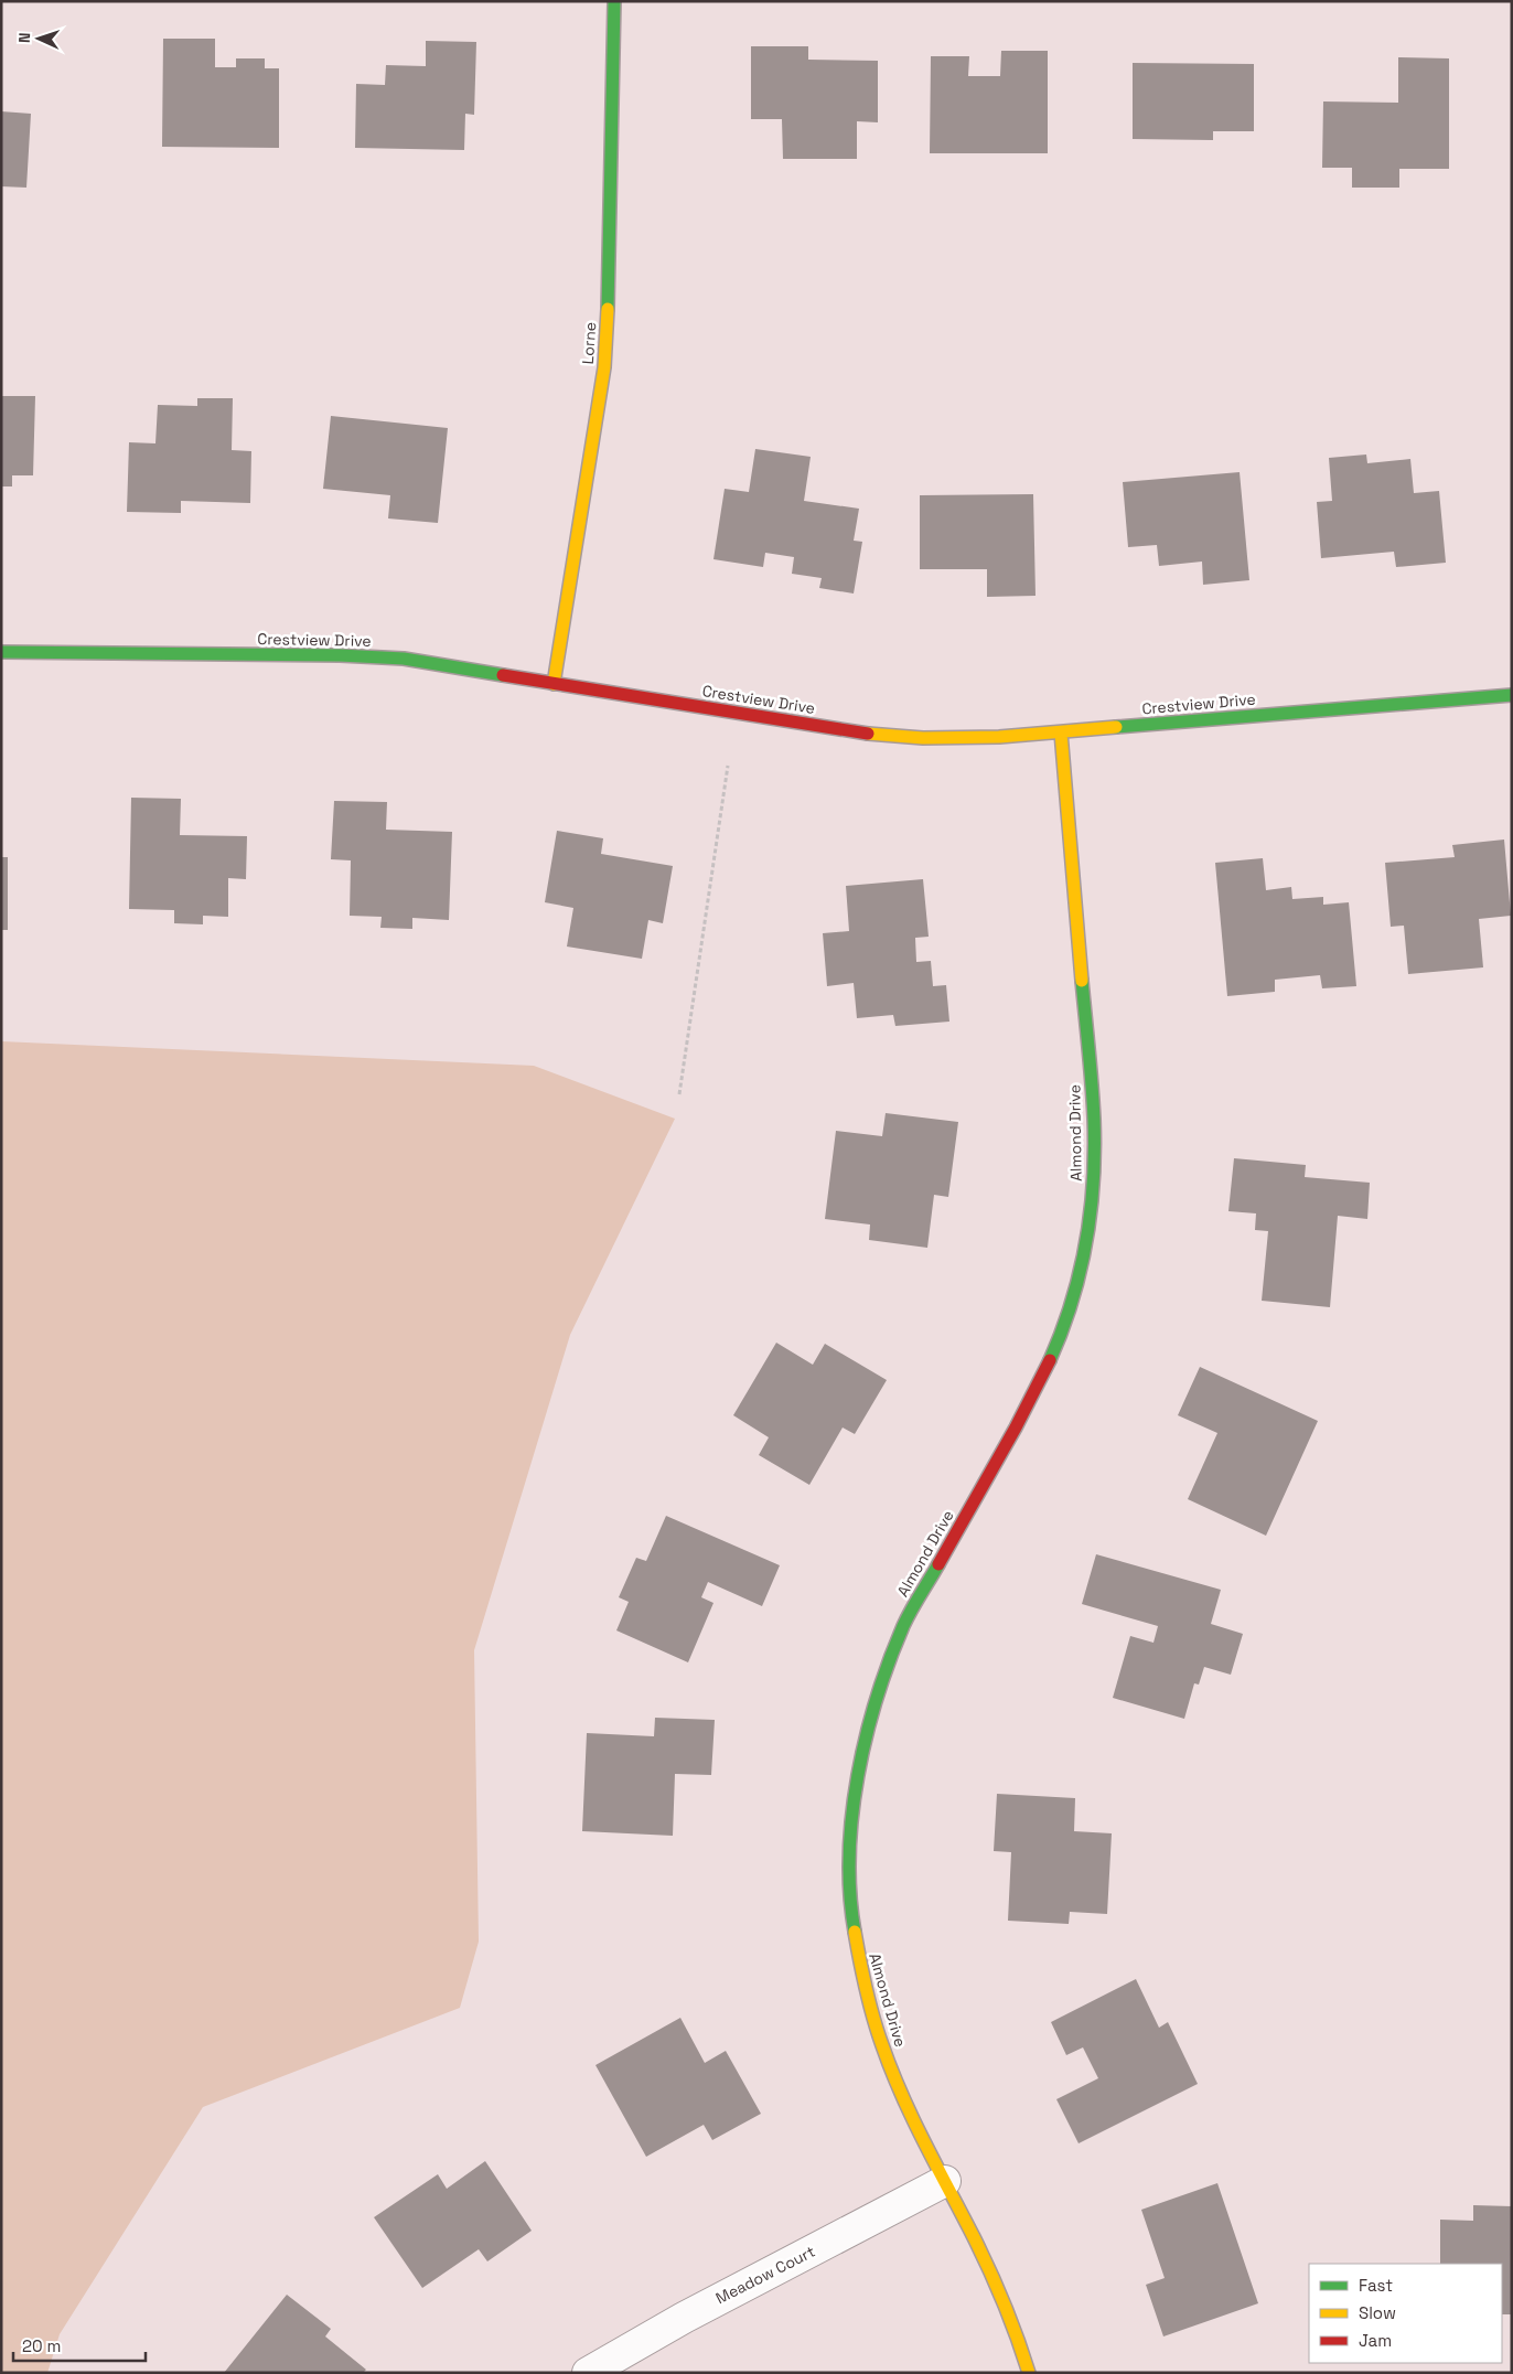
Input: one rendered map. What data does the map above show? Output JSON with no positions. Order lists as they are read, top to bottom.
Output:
{
  "streets": {
    "street": [
      "Lorne",
      "Crestview Drive",
      "Almond Drive",
      "Meadow Court"
    ]
  },
  "crossings": [
    ["Lorne", "Crestview Drive"],
    ["Crestview Drive", "Almond Drive"],
    ["Almond Drive", "Meadow Court"]
  ],
  "legend": ["Fast", "Slow", "Jam"],
  "scale_bar": "20 m",
  "north": "left"
}
